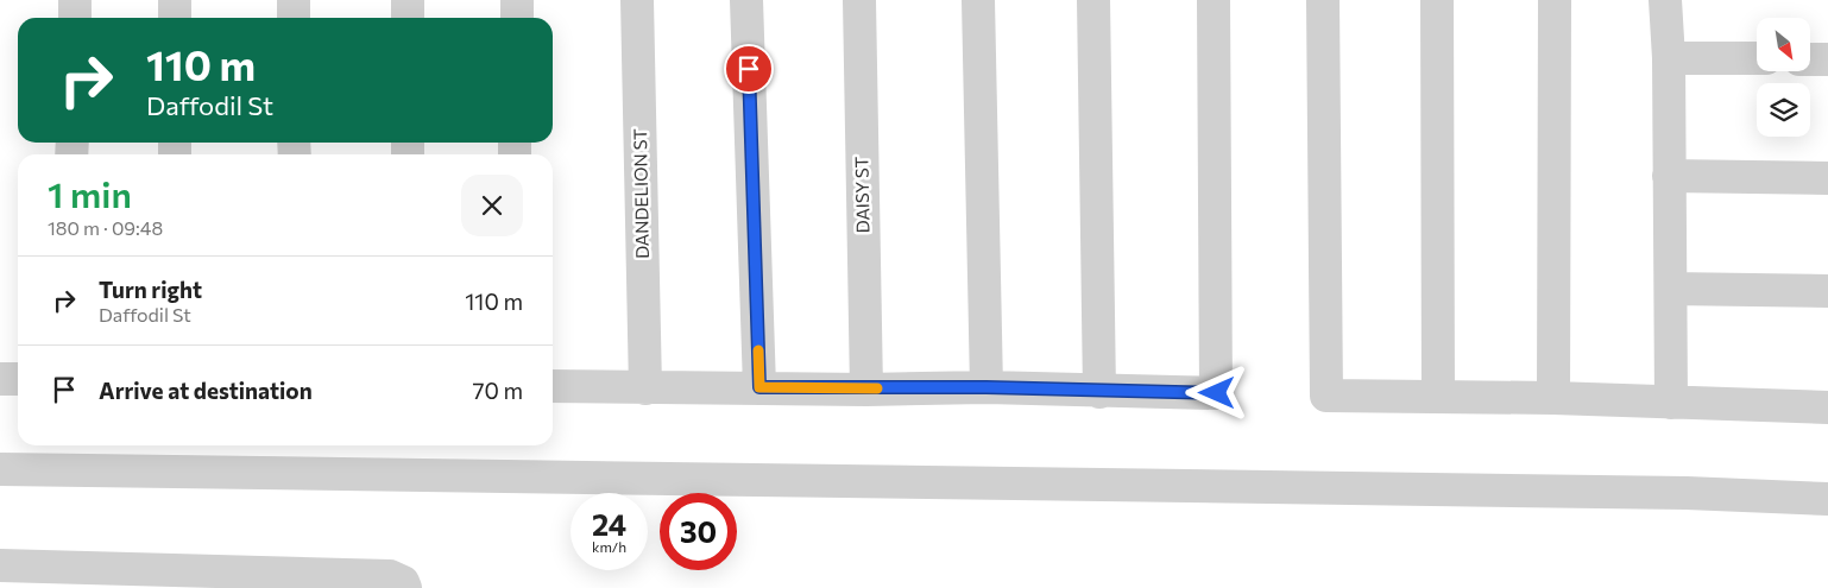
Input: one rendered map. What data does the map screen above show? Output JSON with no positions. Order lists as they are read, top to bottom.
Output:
{
  "streets": {
    "street": ["DANDELION ST", "DAISY ST"]
  },
  "north": "bottom right",
  "page": {
    "turn": ["110 m", "Daffodil St"],
    "heading": ["1 min", "180 m · 09:48"],
    "list": [
      {
        "name": "Turn right",
        "note": "Daffodil St",
        "value": "110 m"
      },
      {
        "name": "Arrive at destination",
        "value": "70 m"
      }
    ],
    "speed": "24 km/h",
    "limit": "30"
  }
}
